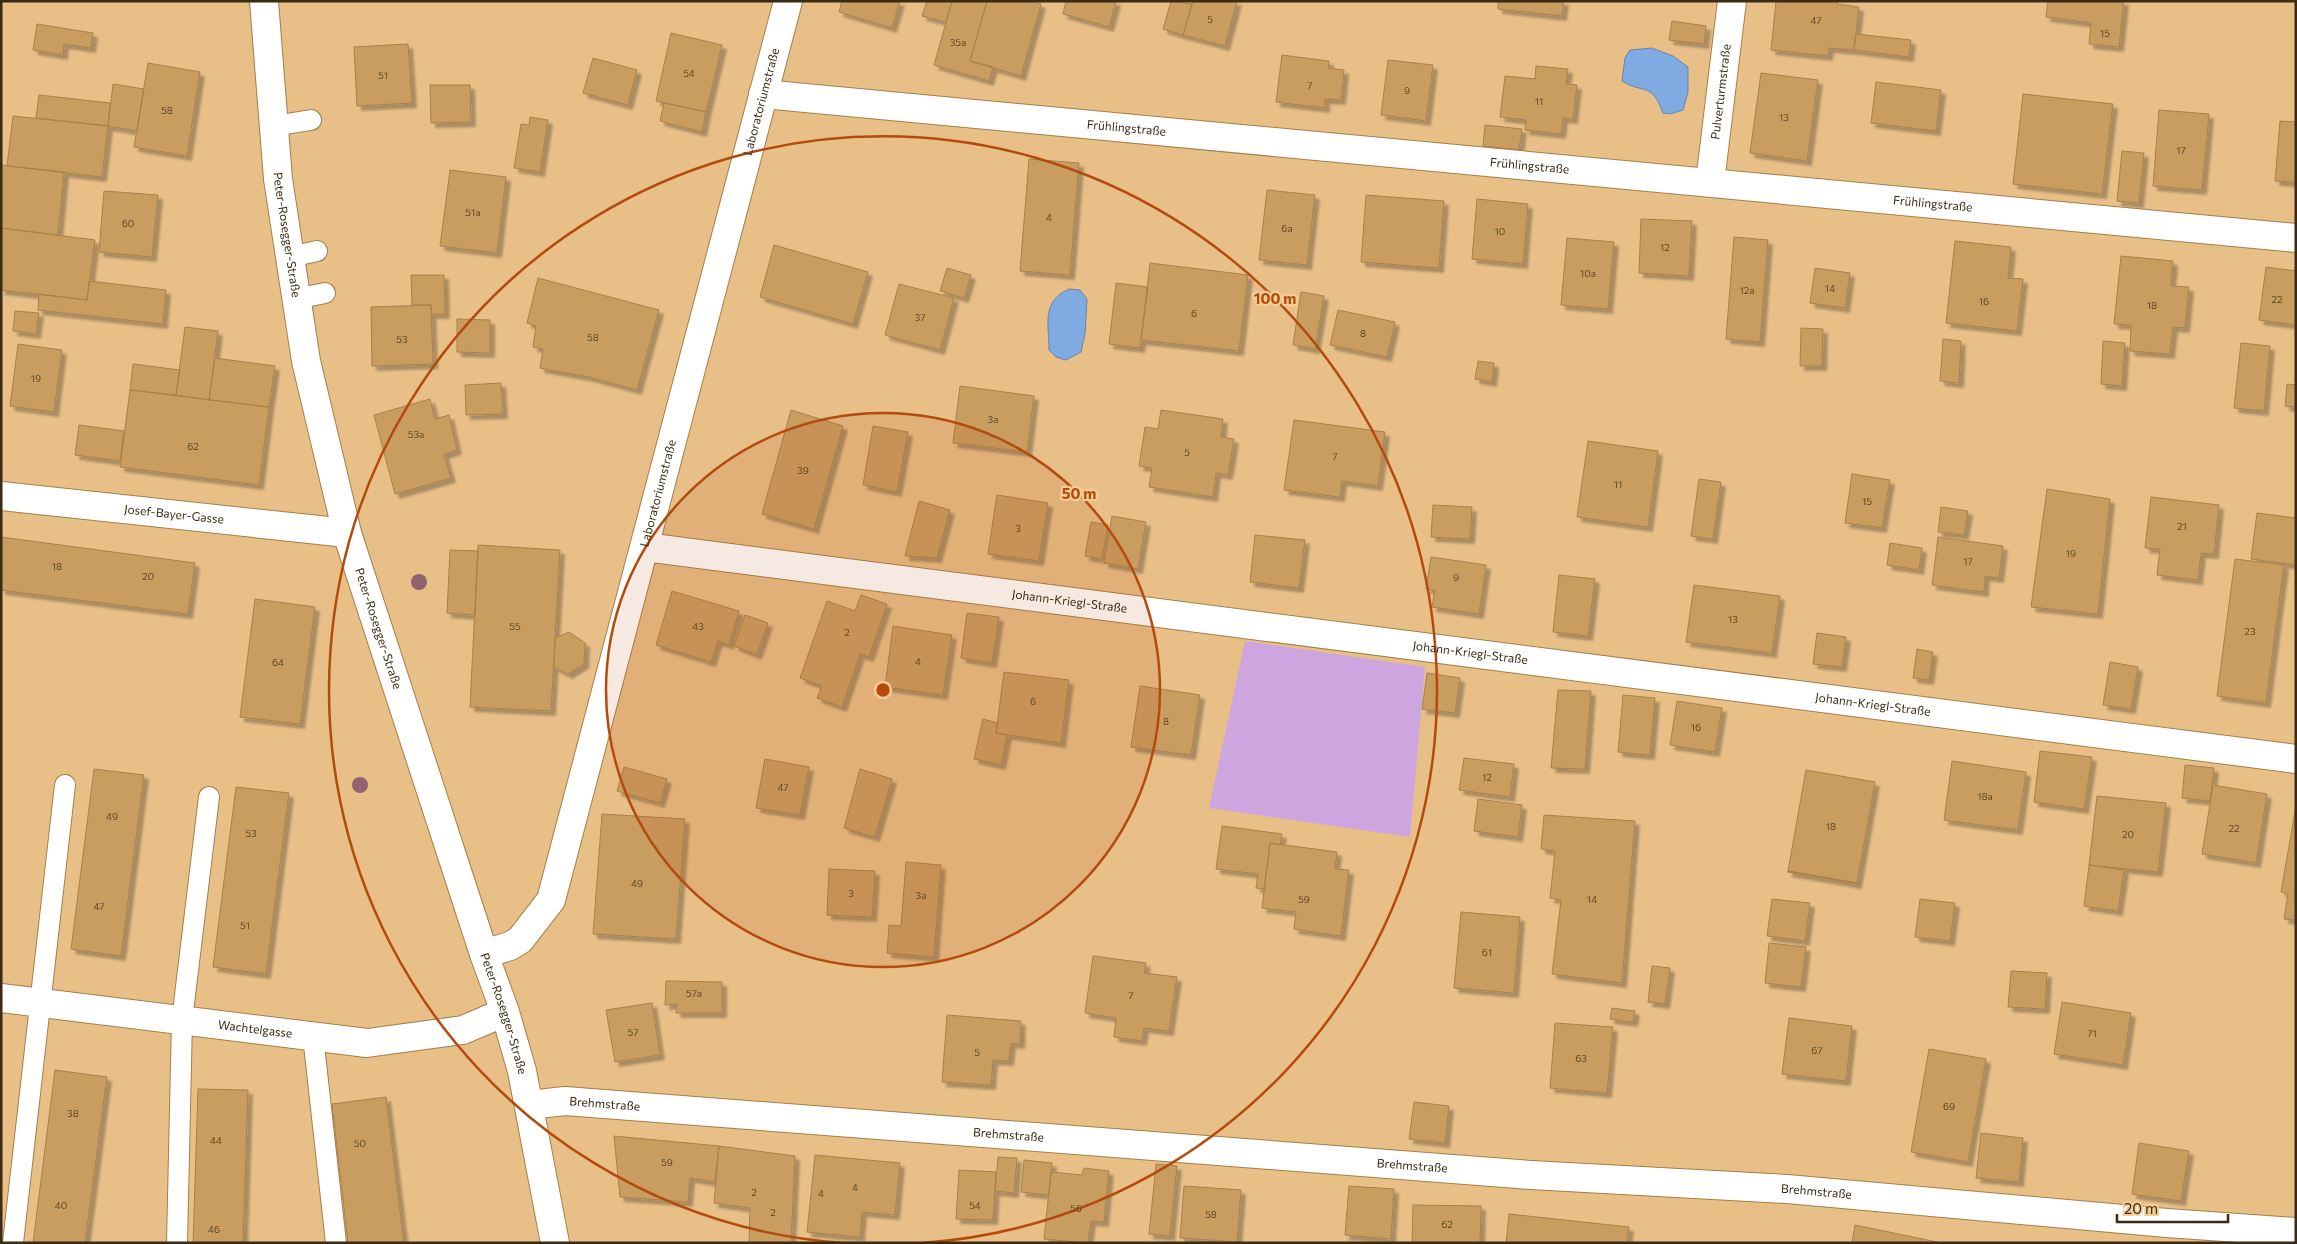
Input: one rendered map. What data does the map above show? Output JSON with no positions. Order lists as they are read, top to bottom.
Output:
{
  "streets": {
    "street": [
      "Pulverturmstraße",
      "Laboratoriumstraße",
      "Frühlingstraße",
      "Peter-Rosegger-Straße",
      "Josef-Bayer-Gasse",
      "Johann-Kriegl-Straße",
      "Wachtelgasse",
      "Brehmstraße"
    ]
  },
  "crossings": [
    ["Pulverturmstraße", "Frühlingstraße"],
    ["Laboratoriumstraße", "Frühlingstraße"],
    ["Laboratoriumstraße", "Peter-Rosegger-Straße"],
    ["Laboratoriumstraße", "Johann-Kriegl-Straße"],
    ["Peter-Rosegger-Straße", "Josef-Bayer-Gasse"],
    ["Peter-Rosegger-Straße", "Wachtelgasse"],
    ["Peter-Rosegger-Straße", "Brehmstraße"]
  ],
  "house_numbers": [
    "5",
    "47",
    "15",
    "35a",
    "54",
    "51",
    "7",
    "9",
    "11",
    "58",
    "13",
    "17",
    "51a",
    "4",
    "60",
    "6a",
    "10",
    "12",
    "10a",
    "14",
    "12a",
    "22",
    "16",
    "18",
    "6",
    "37",
    "8",
    "58",
    "53",
    "19",
    "3a",
    "53a",
    "62",
    "5",
    "7",
    "39",
    "11",
    "15",
    "21",
    "3",
    "19",
    "17",
    "18",
    "20",
    "9",
    "13",
    "55",
    "43",
    "23",
    "2",
    "4",
    "64",
    "6",
    "8",
    "16",
    "12",
    "47",
    "18a",
    "49",
    "18",
    "22",
    "53",
    "20",
    "49",
    "3",
    "3a",
    "59",
    "14",
    "47",
    "51",
    "61",
    "57a",
    "7",
    "57",
    "71",
    "67",
    "5",
    "63",
    "69",
    "38",
    "44",
    "50",
    "59",
    "4",
    "2",
    "4",
    "40",
    "54",
    "56",
    "2",
    "58",
    "62",
    "46"
  ],
  "scale_bar": "20 m",
  "rings": ["100 m", "50 m"]
}
